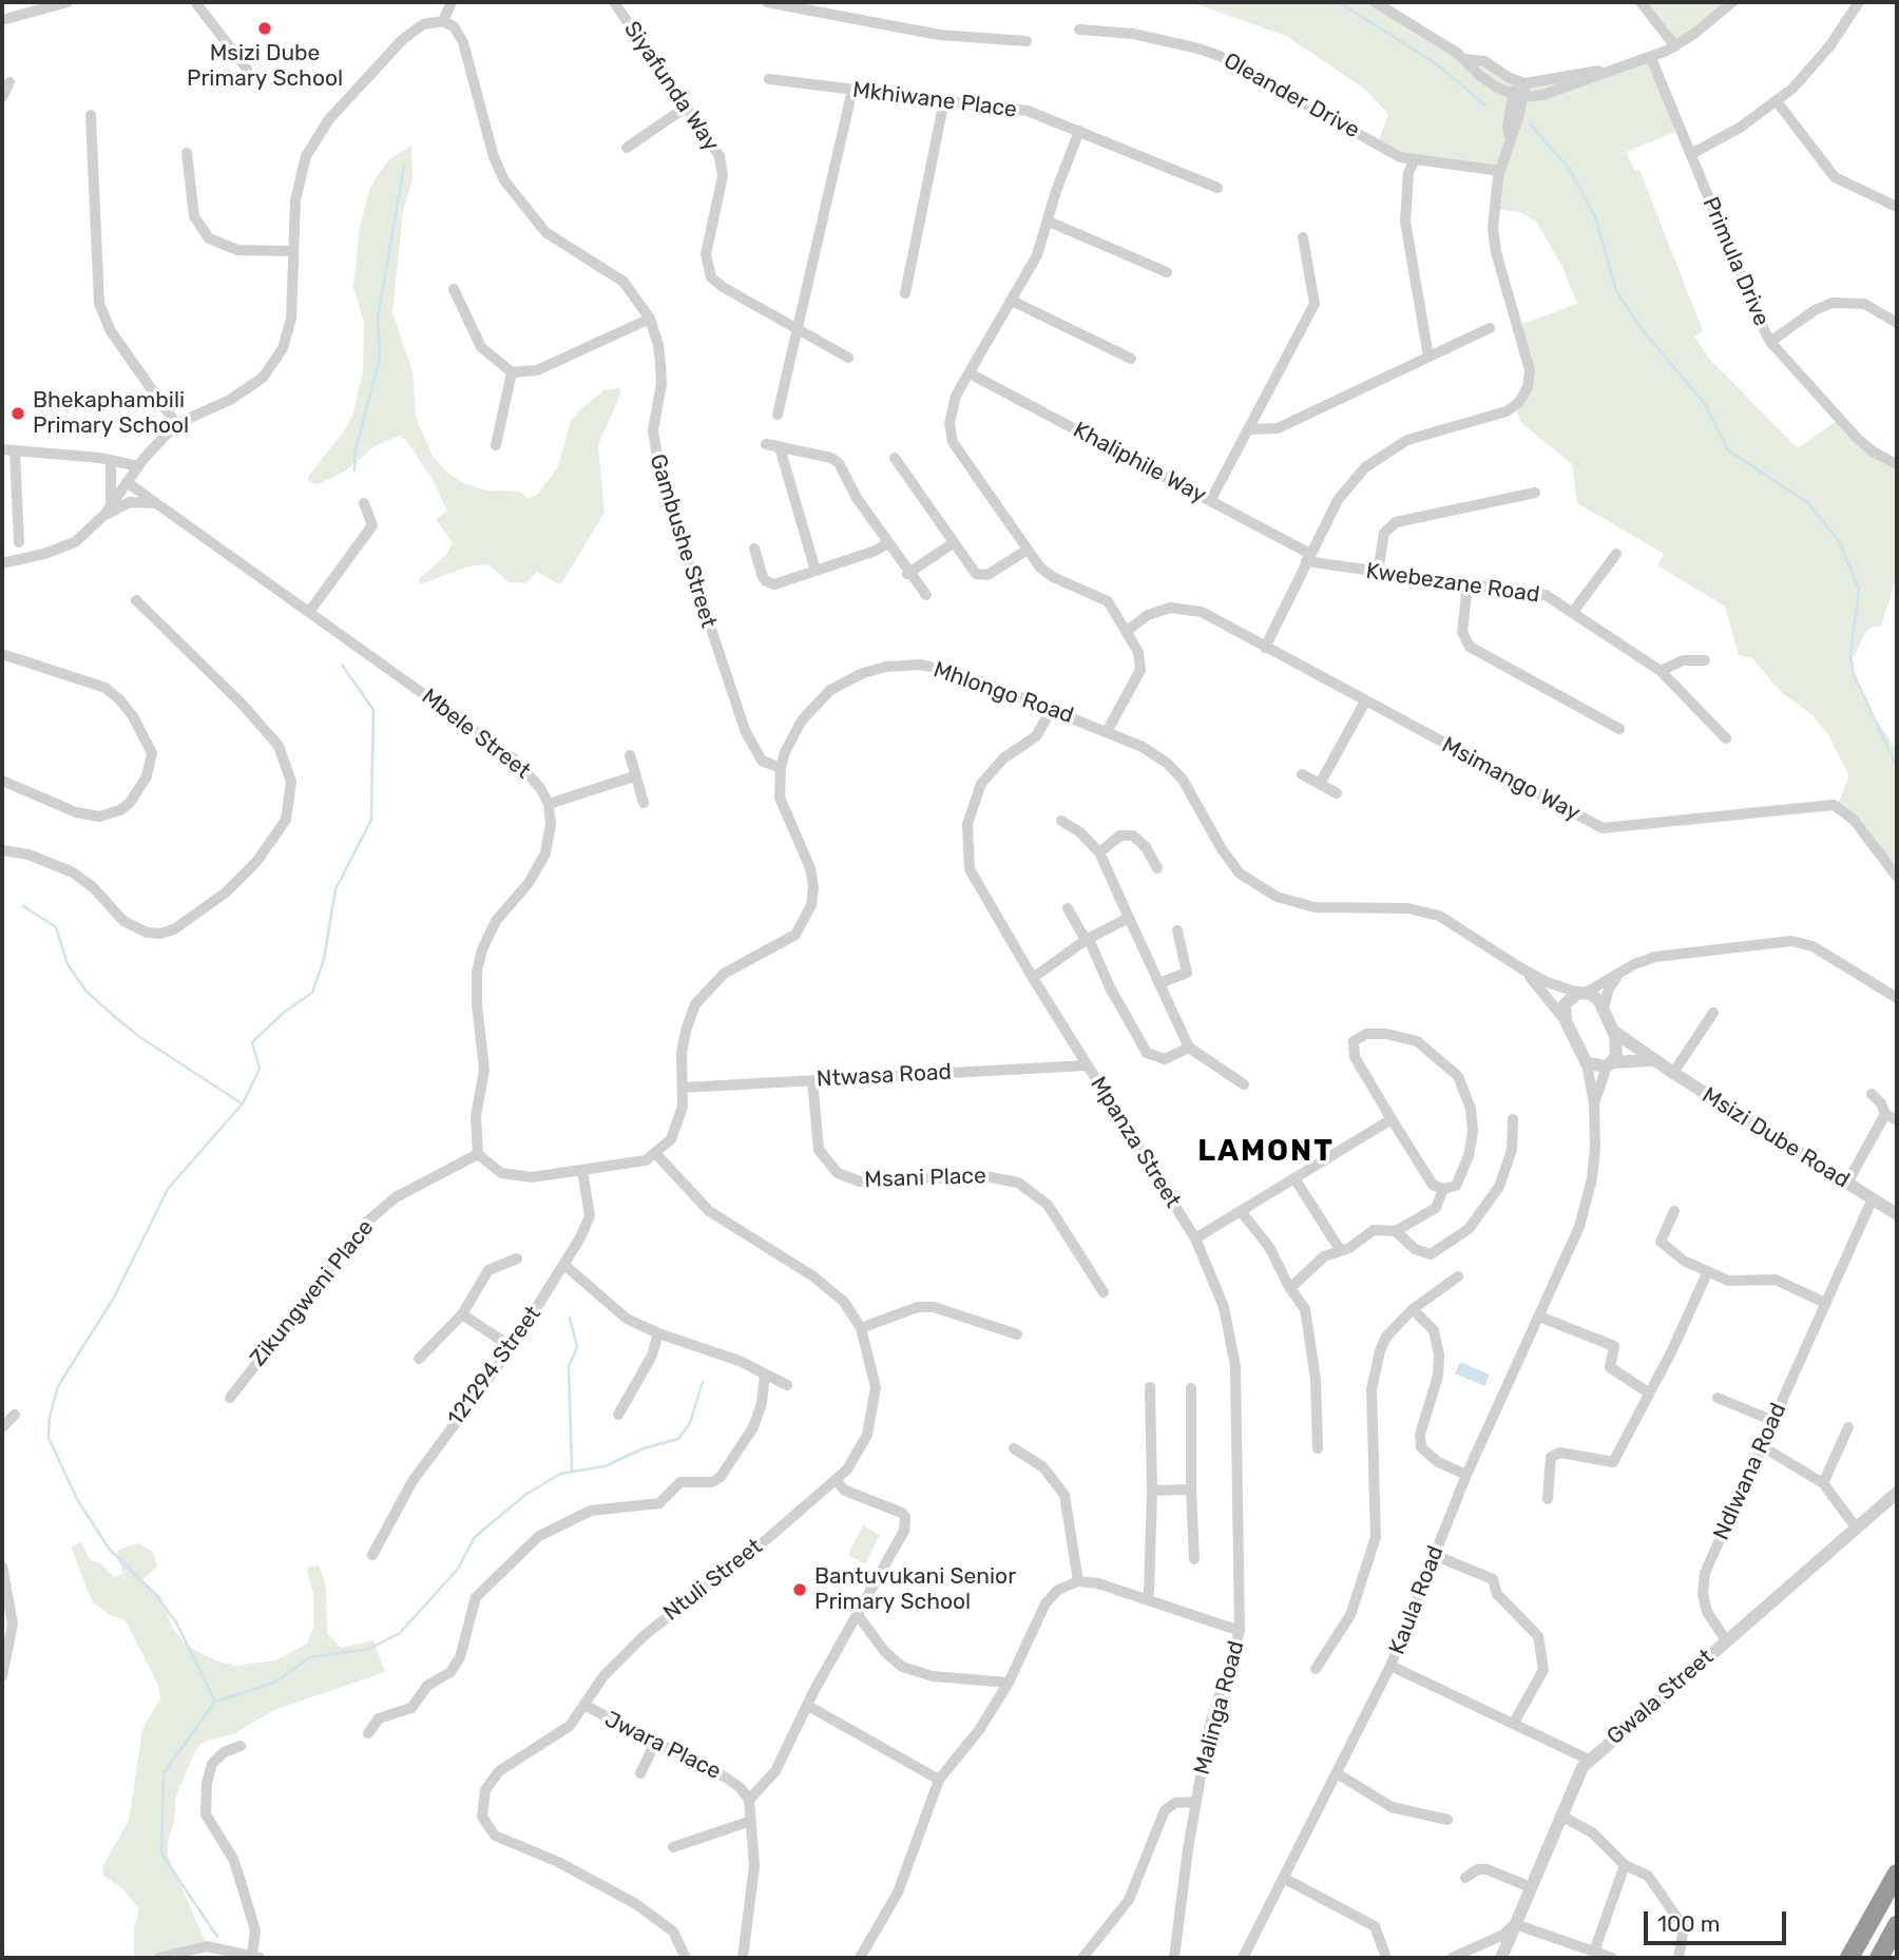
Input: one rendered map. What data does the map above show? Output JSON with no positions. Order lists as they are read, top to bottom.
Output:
{
  "streets": {
    "street": [
      "Siyafunda Way",
      "Oleander Drive",
      "Mkhiwane Place",
      "Primula Drive",
      "Khaliphile Way",
      "Gambushe Street",
      "Kwebezane Road",
      "Mhlongo Road",
      "Mbele Street",
      "Msimango Way",
      "Ntwasa Road",
      "Msizi Dube Road",
      "Mpanza Street",
      "Msani Place",
      "Zikungweni Place",
      "121294 Street",
      "Ndlwana Road",
      "Ntuli Street",
      "Kaula Road",
      "Gwala Street",
      "Malinga Road",
      "Jwara Place"
    ]
  },
  "crossings": [
    ["Khaliphile Way", "Kwebezane Road"],
    ["Gambushe Street", "Mhlongo Road"],
    ["Mhlongo Road", "Ntwasa Road"],
    ["Mhlongo Road", "Mpanza Street"],
    ["Mhlongo Road", "Ntuli Street"],
    ["Ntwasa Road", "Mpanza Street"],
    ["Ntwasa Road", "Msani Place"],
    ["Msizi Dube Road", "Ndlwana Road"],
    ["Mpanza Street", "Malinga Road"],
    ["Ndlwana Road", "Gwala Street"],
    ["Ntuli Street", "Jwara Place"]
  ],
  "districts": ["LAMONT"],
  "places": ["Msizi Dube Primary School", "Bhekaphambili Primary School", "Bantuvukani Senior Primary School"],
  "scale_bar": "100 m"
}
